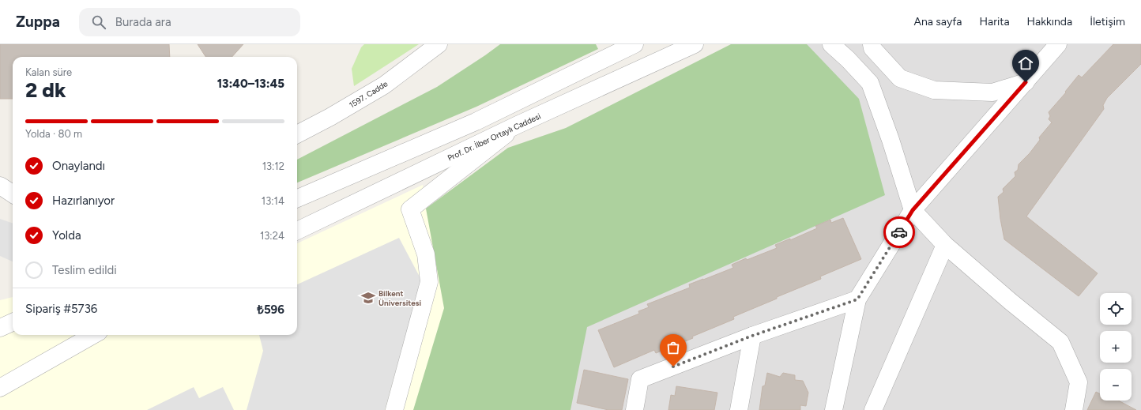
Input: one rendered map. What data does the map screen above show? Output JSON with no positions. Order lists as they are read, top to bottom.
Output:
{
  "streets": {
    "street": ["1597. Cadde", "Prof. Dr. İlber Ortaylı Caddesi"]
  },
  "places": {
    "school or university": ["Bilkent Üniversitesi"]
  },
  "page": {
    "header": "Zuppa",
    "search": "Burada ara",
    "nav": [
      "Ana sayfa",
      "Harita",
      "Hakkında",
      "İletişim"
    ],
    "heading": ["2 dk", "Kalan süre", "13:40–13:45"],
    "panel": ["Sipariş #5736", "₺596"],
    "bar": "Yolda · 80 m",
    "list": [
      ["Onaylandı", "13:12"],
      ["Hazırlanıyor", "13:14"],
      ["Yolda", "13:24"],
      "Teslim edildi"
    ],
    "map_buttons": ["+", "−"]
  }
}
